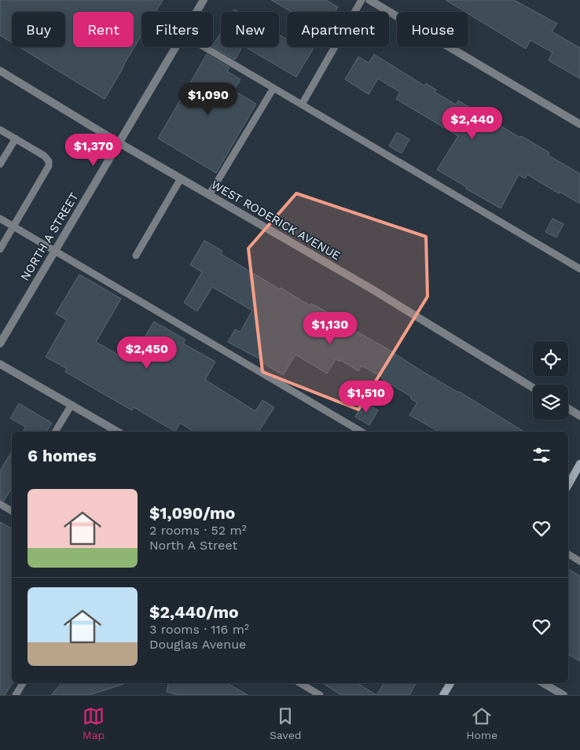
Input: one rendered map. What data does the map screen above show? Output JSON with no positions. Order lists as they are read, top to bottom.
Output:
{
  "streets": {
    "street": ["WEST RODERICK AVENUE", "NORTH A STREET"]
  },
  "crossings": [
    ["WEST RODERICK AVENUE", "NORTH A STREET"]
  ],
  "page": {
    "chip": [
      "Buy",
      "Rent",
      "Filters",
      "New",
      "Apartment",
      "House"
    ],
    "price": [
      "$1,090",
      "$2,440",
      "$1,370",
      "$1,130",
      "$2,450",
      "$1,510"
    ],
    "heading": "6 homes",
    "list": [
      {
        "name": "$1,090/mo",
        "note": "2 rooms · 52 m² · North A Street"
      },
      {
        "name": "$2,440/mo",
        "note": "3 rooms · 116 m² · Douglas Avenue"
      }
    ],
    "tabs": ["Map", "Saved", "Home"]
  }
}
